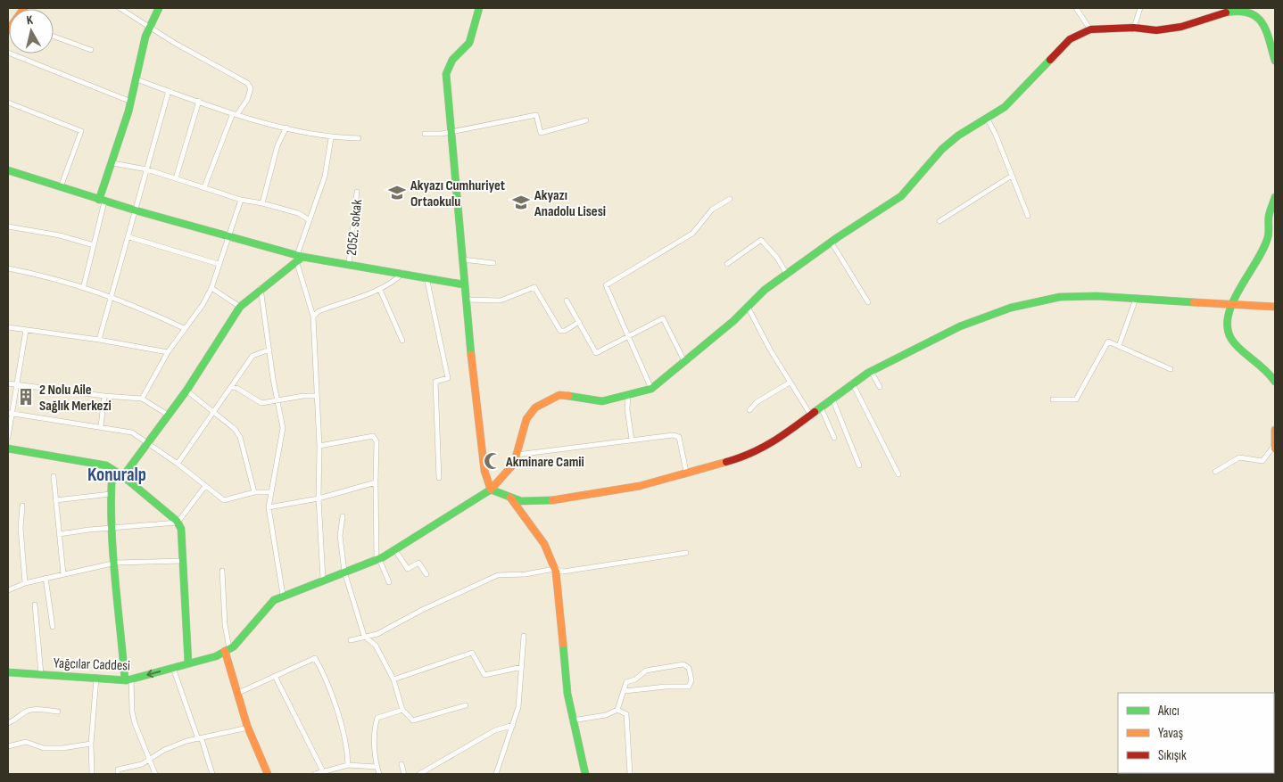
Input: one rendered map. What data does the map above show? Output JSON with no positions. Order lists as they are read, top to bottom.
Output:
{
  "streets": {
    "main road": ["Yağcılar Caddesi"],
    "street": ["2052. sokak"]
  },
  "districts": ["Konuralp"],
  "places": {
    "school or university": ["Akyazı Cumhuriyet Ortaokulu", "Akyazı Anadolu Lisesi"],
    "building": ["2 Nolu Aile Sağlık Merkezi"],
    "mosque": ["Akminare Camii"]
  },
  "legend": ["Akıcı", "Yavaş", "Sıkışık"],
  "north": "top"
}
